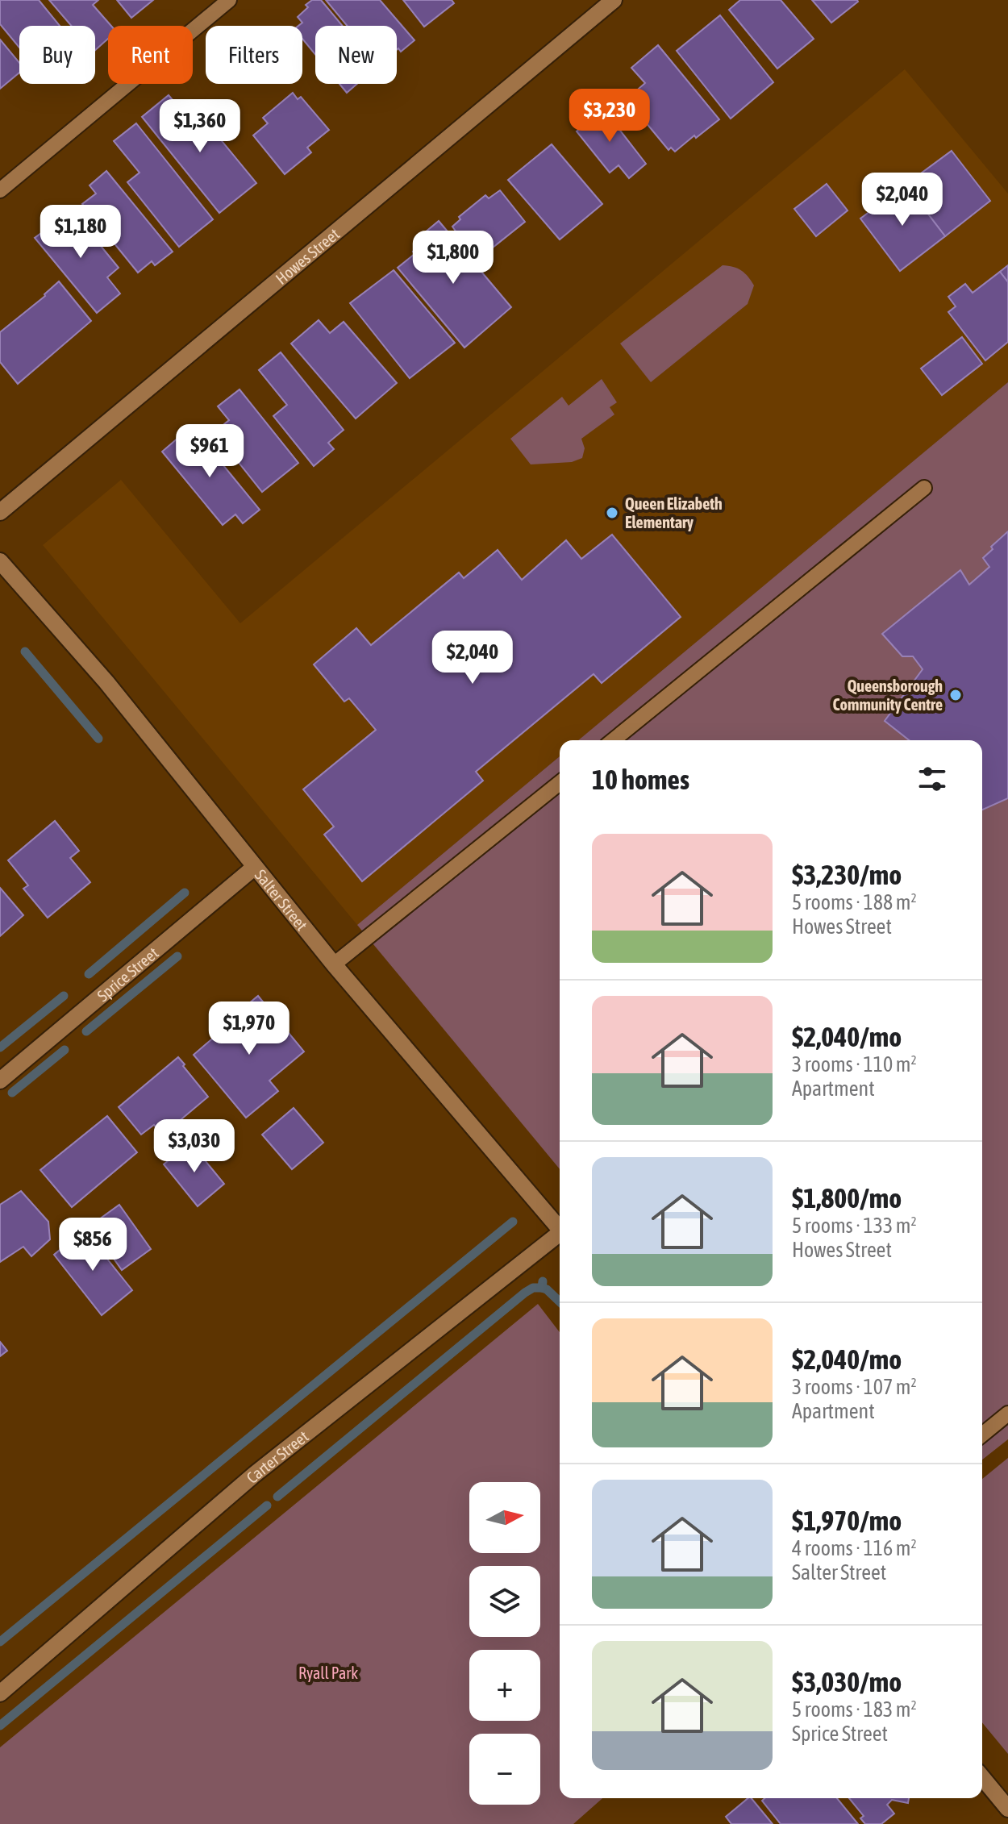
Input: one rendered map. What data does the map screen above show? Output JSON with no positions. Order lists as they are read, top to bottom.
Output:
{
  "streets": {
    "street": [
      "Howes Street",
      "Salter Street",
      "Sprice Street",
      "Carter Street"
    ]
  },
  "crossings": [
    ["Salter Street", "Sprice Street"]
  ],
  "parks": ["Ryall Park"],
  "places": ["Queen Elizabeth Elementary", "Queensborough Community Centre"],
  "north": "right",
  "page": {
    "chip": [
      "Buy",
      "Rent",
      "Filters",
      "New"
    ],
    "price": [
      "$3,230",
      "$1,360",
      "$2,040",
      "$1,180",
      "$1,800",
      "$961",
      "$2,040",
      "$1,970",
      "$3,030",
      "$856"
    ],
    "heading": "10 homes",
    "list": [
      {
        "name": "$3,230/mo",
        "note": "5 rooms · 188 m² · Howes Street"
      },
      {
        "name": "$2,040/mo",
        "note": "3 rooms · 110 m² · Apartment"
      },
      {
        "name": "$1,800/mo",
        "note": "5 rooms · 133 m² · Howes Street"
      },
      {
        "name": "$2,040/mo",
        "note": "3 rooms · 107 m² · Apartment"
      },
      {
        "name": "$1,970/mo",
        "note": "4 rooms · 116 m² · Salter Street"
      },
      {
        "name": "$3,030/mo",
        "note": "5 rooms · 183 m² · Sprice Street"
      }
    ],
    "map_buttons": ["+", "−"]
  }
}
